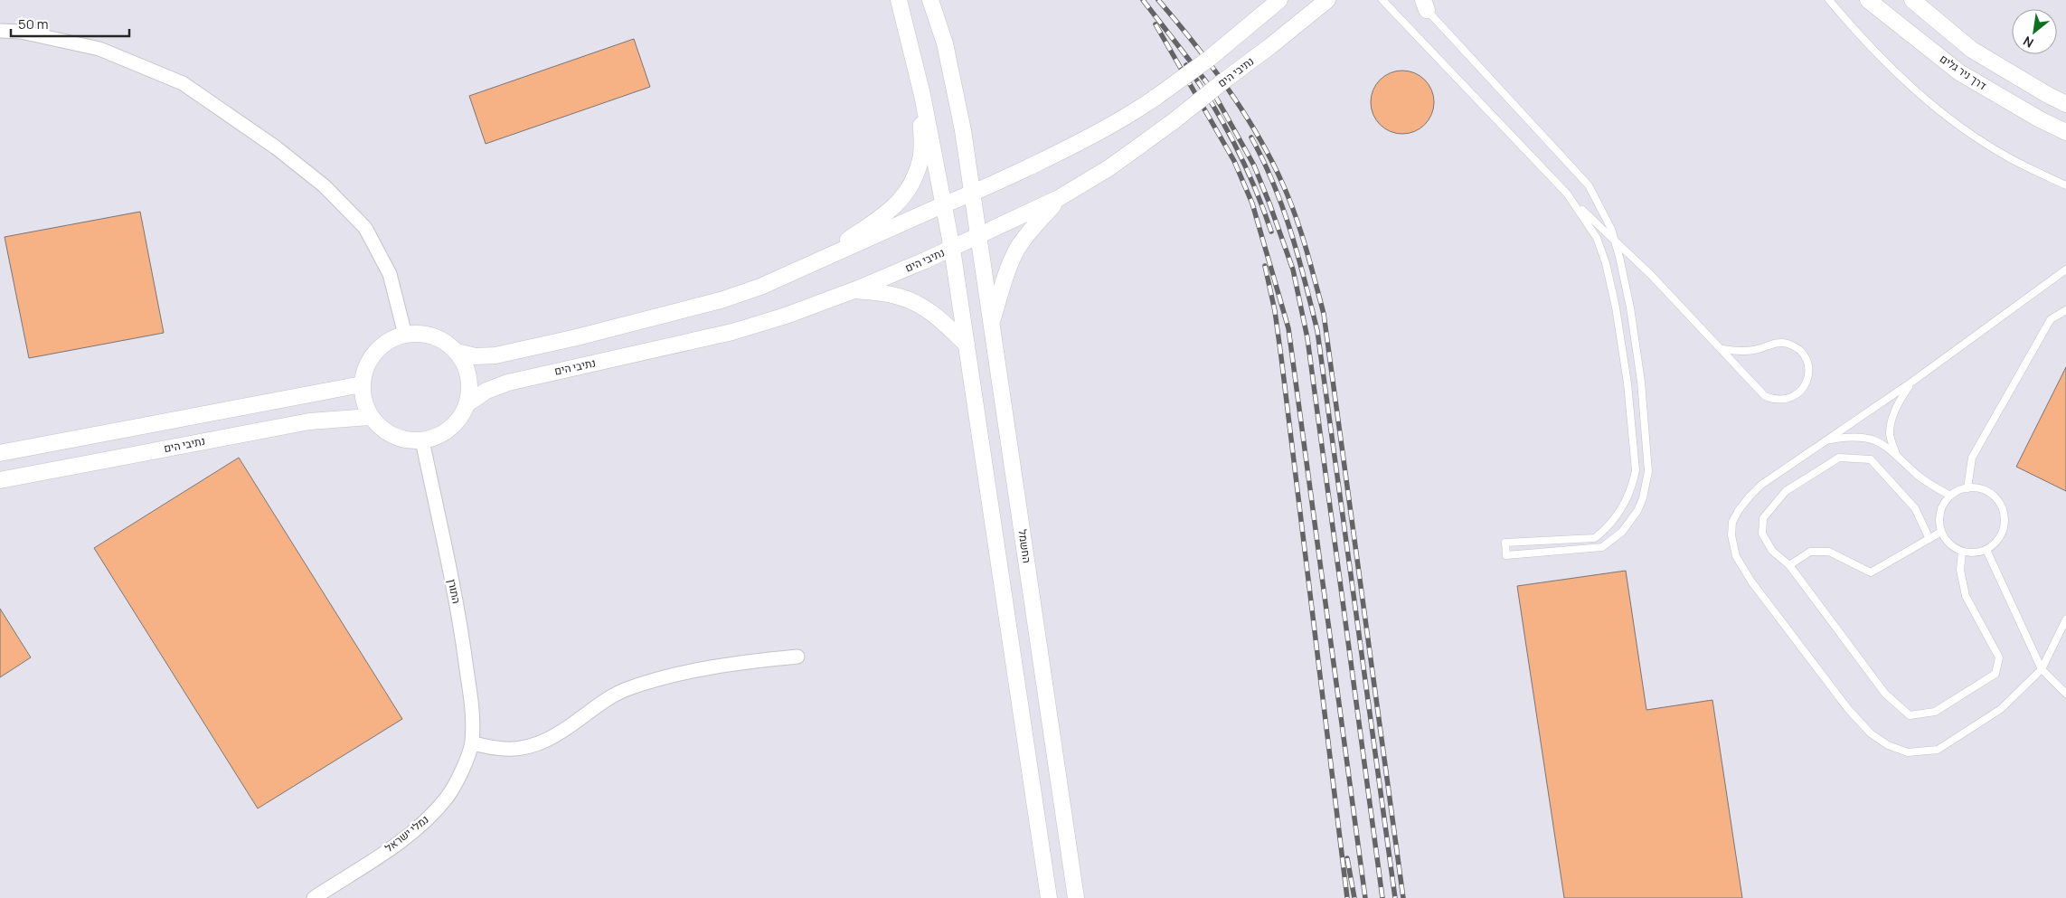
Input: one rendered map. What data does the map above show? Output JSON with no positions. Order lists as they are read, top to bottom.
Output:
{
  "streets": {
    "street": [
      "נתיבי הים",
      "דרך ניר גלים",
      "החשמל",
      "התורן",
      "נמלי ישראל"
    ]
  },
  "crossings": [
    ["נתיבי הים", "החשמל"],
    ["נתיבי הים", "התורן"],
    ["התורן", "נמלי ישראל"]
  ],
  "scale_bar": "50 m",
  "north": "bottom left"
}
